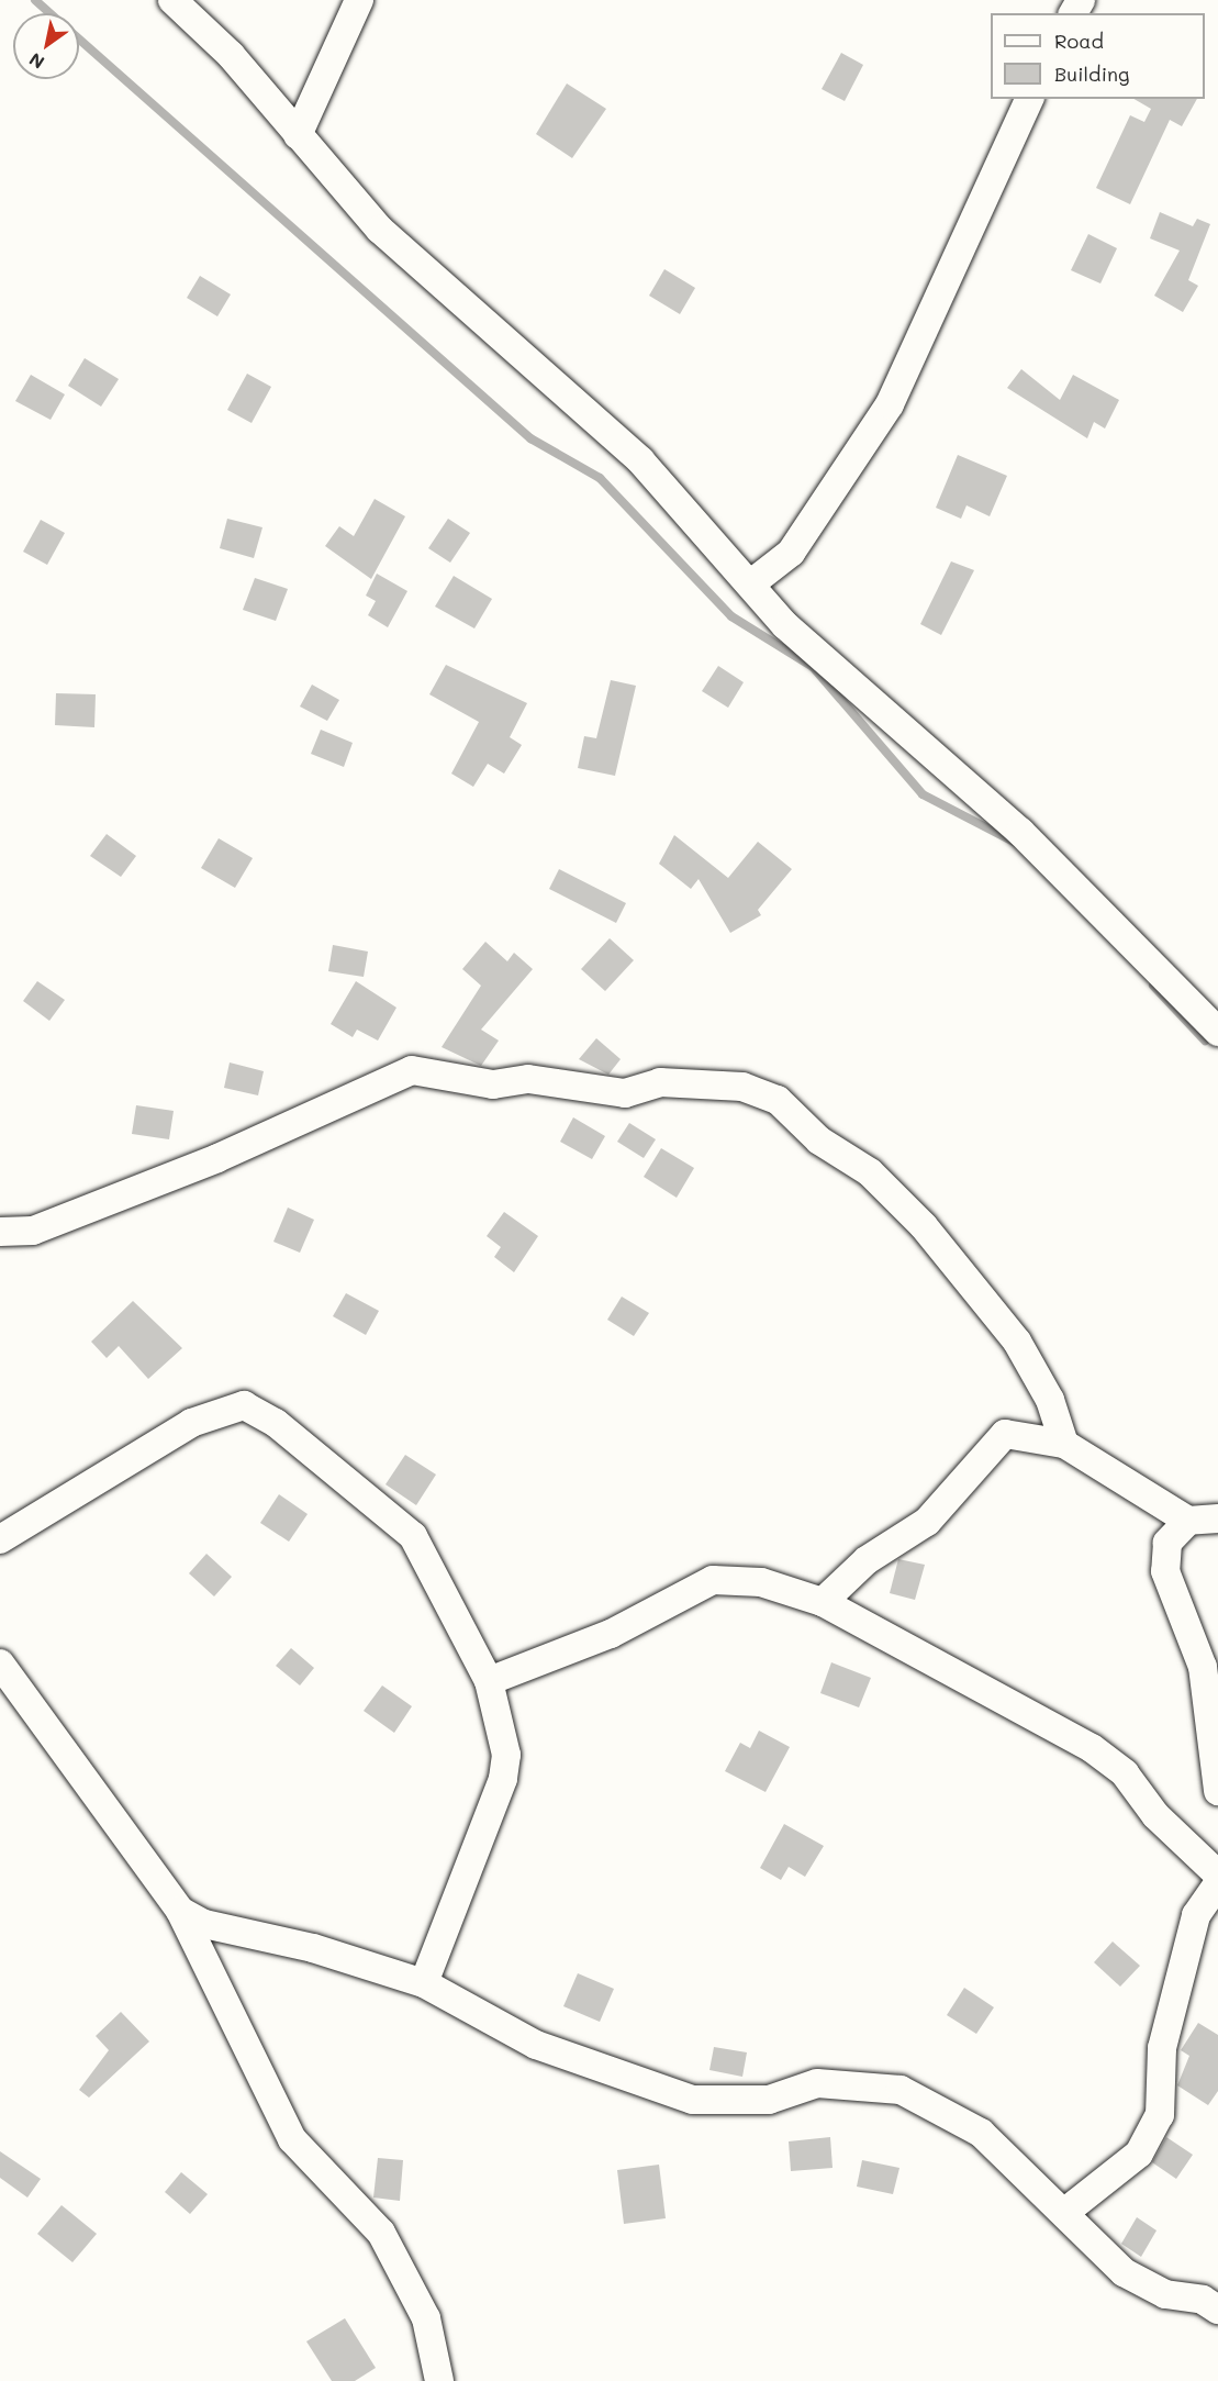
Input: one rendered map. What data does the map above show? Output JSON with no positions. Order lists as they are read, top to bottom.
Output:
{
  "legend": ["Road", "Building"],
  "north": "bottom left"
}
